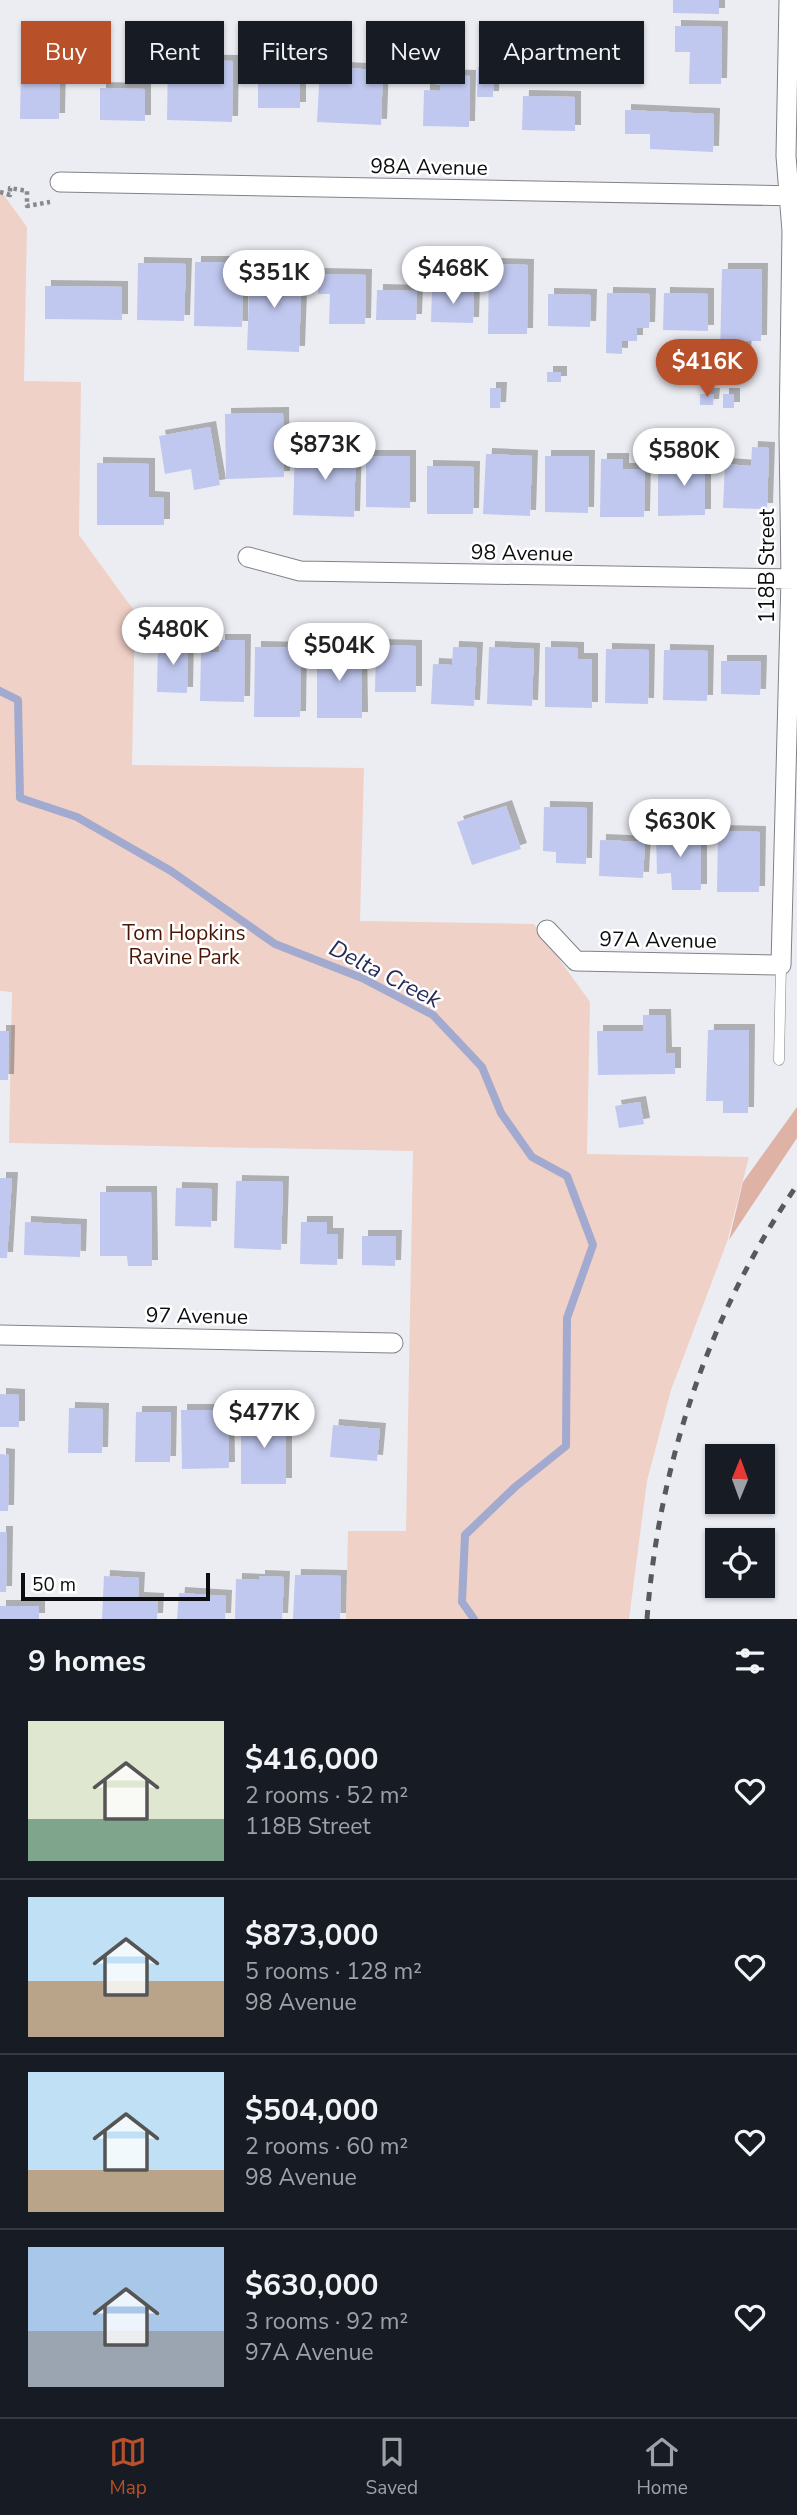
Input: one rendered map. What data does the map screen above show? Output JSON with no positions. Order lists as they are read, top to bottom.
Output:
{
  "streets": {
    "street": [
      "98A Avenue",
      "98 Avenue",
      "118B Street",
      "97A Avenue",
      "97 Avenue"
    ]
  },
  "crossings": [
    ["98A Avenue", "118B Street"],
    ["98 Avenue", "118B Street"],
    ["118B Street", "97A Avenue"]
  ],
  "water": ["Delta Creek"],
  "parks": ["Tom Hopkins Ravine Park"],
  "scale_bar": "50 m",
  "north": "top",
  "page": {
    "chip": [
      "Buy",
      "Rent",
      "Filters",
      "New",
      "Apartment"
    ],
    "price": [
      "$468K",
      "$351K",
      "$416K",
      "$873K",
      "$580K",
      "$480K",
      "$504K",
      "$630K",
      "$477K"
    ],
    "scale": "50 m",
    "heading": "9 homes",
    "list": [
      {
        "name": "$416,000",
        "note": "2 rooms · 52 m² · 118B Street"
      },
      {
        "name": "$873,000",
        "note": "5 rooms · 128 m² · 98 Avenue"
      },
      {
        "name": "$504,000",
        "note": "2 rooms · 60 m² · 98 Avenue"
      },
      {
        "name": "$630,000",
        "note": "3 rooms · 92 m² · 97A Avenue"
      }
    ],
    "tabs": ["Map", "Saved", "Home"]
  }
}
